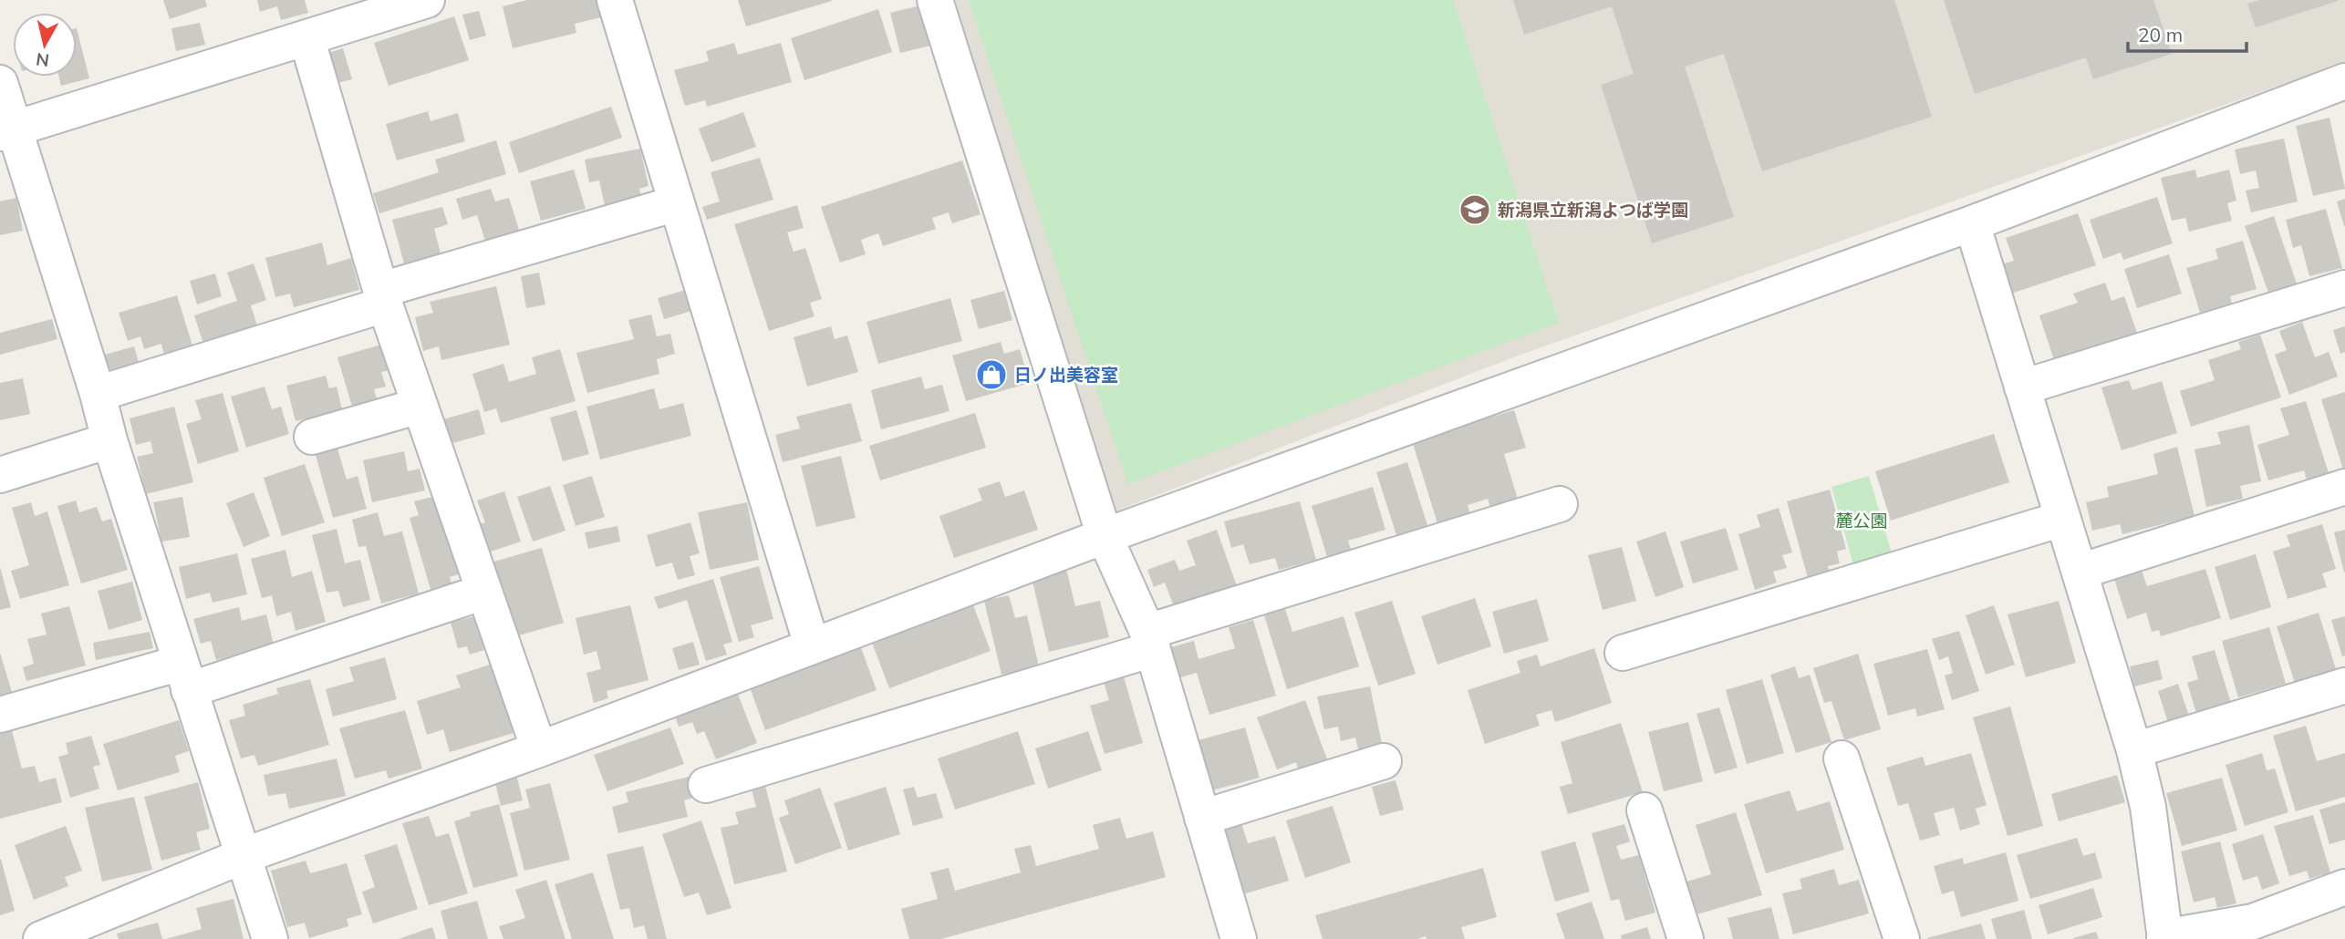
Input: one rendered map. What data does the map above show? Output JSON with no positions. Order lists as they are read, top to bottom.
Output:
{
  "parks": ["麓公園"],
  "places": {
    "school or university": ["新潟県立新潟よつば学園"],
    "shop": ["日ノ出美容室"]
  },
  "scale_bar": "20 m",
  "north": "bottom"
}
